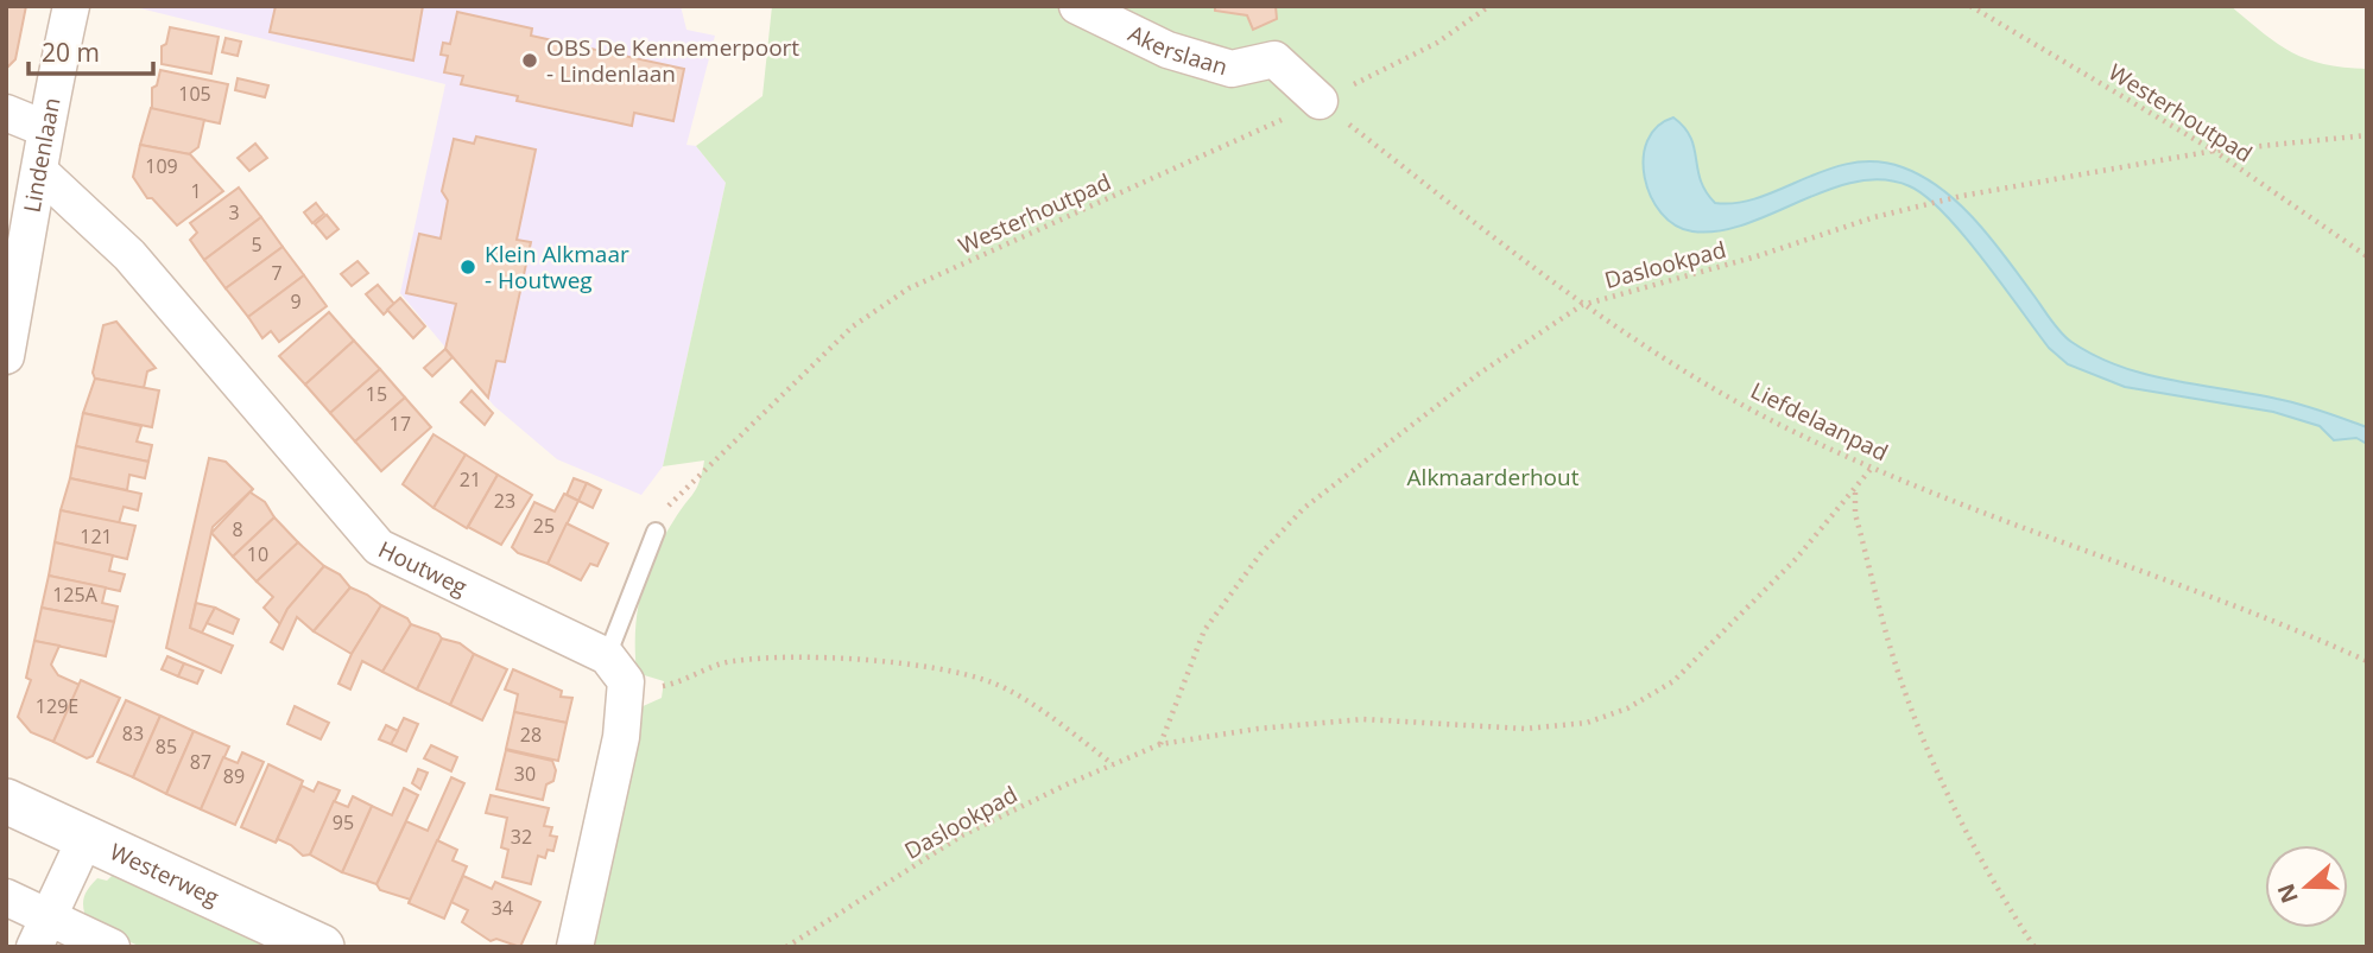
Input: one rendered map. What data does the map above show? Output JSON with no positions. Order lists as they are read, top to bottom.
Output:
{
  "streets": {
    "street": [
      "Akerslaan",
      "Lindenlaan",
      "Houtweg",
      "Westerweg"
    ],
    "path": ["Westerhoutpad", "Daslookpad", "Liefdelaanpad"]
  },
  "crossings": [
    ["Akerslaan", "Westerhoutpad"],
    ["Akerslaan", "Liefdelaanpad"],
    ["Westerhoutpad", "Daslookpad"],
    ["Westerhoutpad", "Liefdelaanpad"],
    ["Lindenlaan", "Houtweg"],
    ["Daslookpad", "Liefdelaanpad"]
  ],
  "parks": ["Alkmaarderhout"],
  "places": ["OBS De Kennemerpoort - Lindenlaan", "Klein Alkmaar - Houtweg"],
  "house_numbers": [
    "105",
    "109",
    "1",
    "3",
    "5",
    "7",
    "9",
    "15",
    "17",
    "21",
    "23",
    "25",
    "8",
    "121",
    "10",
    "125A",
    "129E",
    "83",
    "28",
    "85",
    "87",
    "30",
    "89",
    "95",
    "32",
    "34"
  ],
  "scale_bar": "20 m",
  "north": "left"
}
